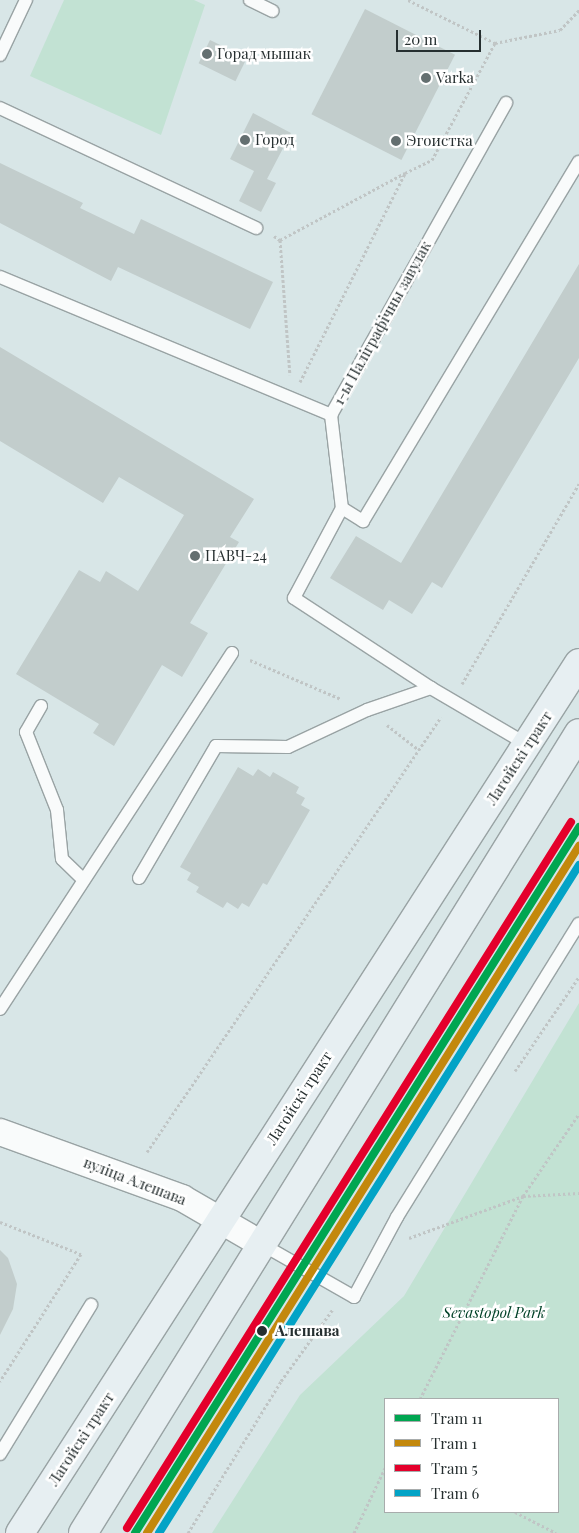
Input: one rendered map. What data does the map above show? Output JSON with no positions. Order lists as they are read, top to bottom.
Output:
{
  "streets": {
    "main road": ["Лагойскі тракт"],
    "street": ["вуліца Алешава"],
    "lane": ["1-ы Паліграфічны завулак"]
  },
  "crossings": [
    ["Лагойскі тракт", "вуліца Алешава"]
  ],
  "parks": ["Sevastopol Park"],
  "places": [
    "Горад мышак",
    "Varka",
    "Город",
    "Эгоистка",
    "ПАВЧ-24",
    "Алешава"
  ],
  "lines": [
    "tram line 5",
    "tram line 11",
    "tram line 1",
    "tram line 6"
  ],
  "legend": [
    "Tram 11",
    "Tram 1",
    "Tram 5",
    "Tram 6"
  ],
  "scale_bar": "20 m"
}
